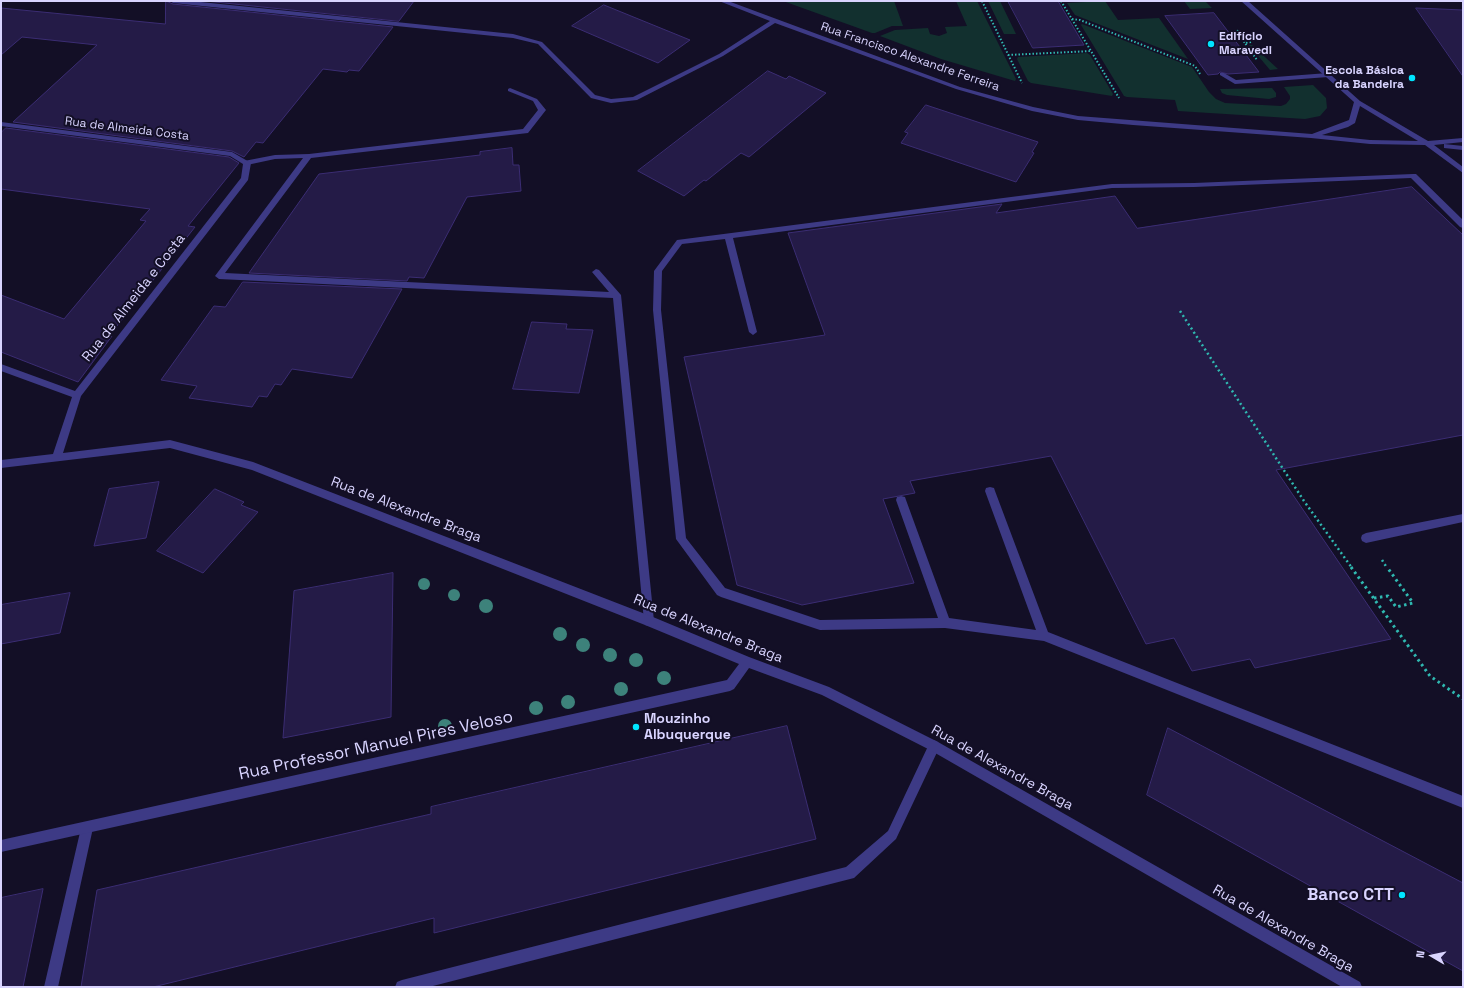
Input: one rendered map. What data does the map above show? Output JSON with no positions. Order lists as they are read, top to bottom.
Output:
{
  "streets": {
    "street": [
      "Rua Francisco Alexandre Ferreira",
      "Rua de Almeida Costa",
      "Rua de Almeida e Costa",
      "Rua de Alexandre Braga",
      "Rua Professor Manuel Pires Veloso"
    ]
  },
  "crossings": [
    ["Rua de Almeida Costa", "Rua de Almeida e Costa"],
    ["Rua de Almeida e Costa", "Rua de Alexandre Braga"],
    ["Rua de Alexandre Braga", "Rua Professor Manuel Pires Veloso"]
  ],
  "places": [
    "Edifício Maravedi",
    "Escola Básica da Bandeira",
    "Mouzinho Albuquerque",
    "Banco CTT"
  ],
  "north": "left"
}
